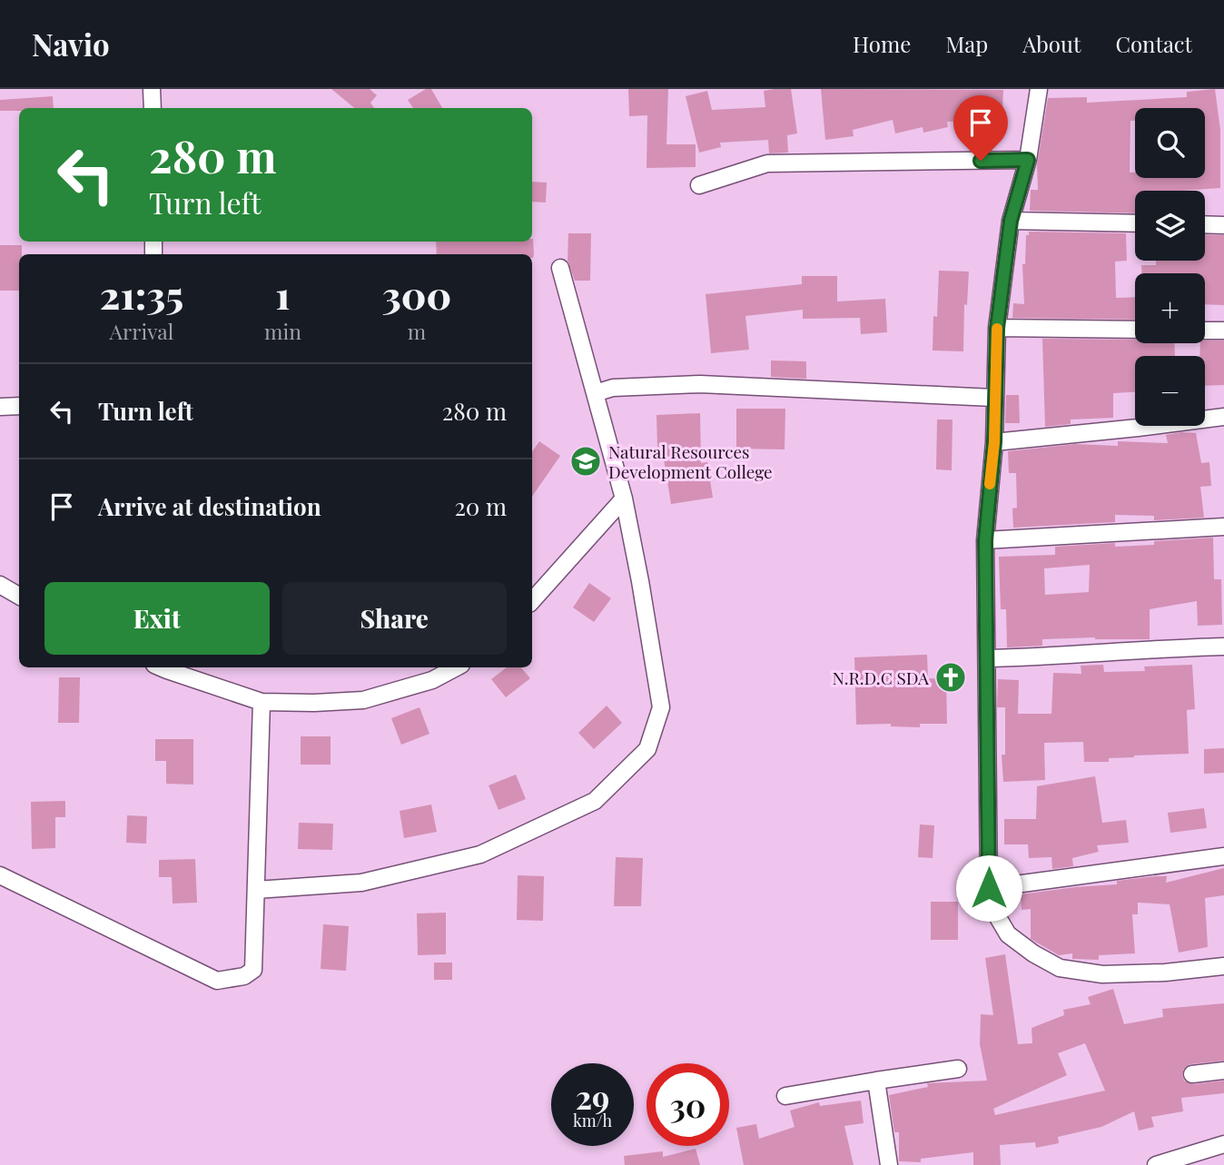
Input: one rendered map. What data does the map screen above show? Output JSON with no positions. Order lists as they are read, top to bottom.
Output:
{
  "places": {
    "school or university": ["Natural Resources Development College"],
    "church": ["N.R.D.C SDA"]
  },
  "page": {
    "header": "Navio",
    "nav": [
      "Home",
      "Map",
      "About",
      "Contact"
    ],
    "map_buttons": ["+", "−"],
    "turn": ["280 m", "Turn left"],
    "eta": [
      "21:35",
      "Arrival",
      "1",
      "min",
      "300",
      "m"
    ],
    "list": [
      {
        "name": "Turn left",
        "value": "280 m"
      },
      {
        "name": "Arrive at destination",
        "value": "20 m"
      }
    ],
    "buttons": ["Exit", "Share"],
    "speed": "29 km/h",
    "limit": "30"
  }
}
